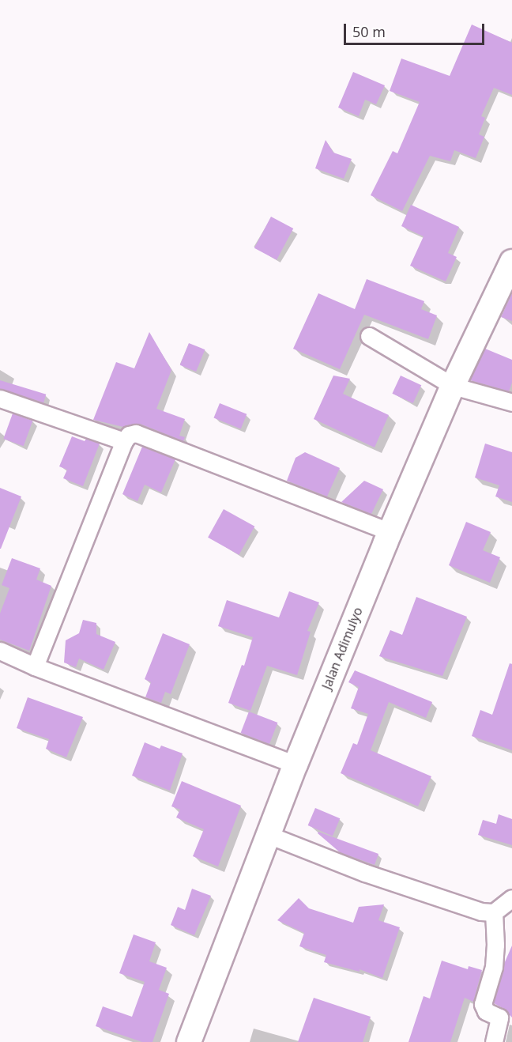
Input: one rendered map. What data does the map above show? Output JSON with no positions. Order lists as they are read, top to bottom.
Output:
{
  "streets": {
    "street": ["Jalan Adimulyo"]
  },
  "scale_bar": "50 m"
}
